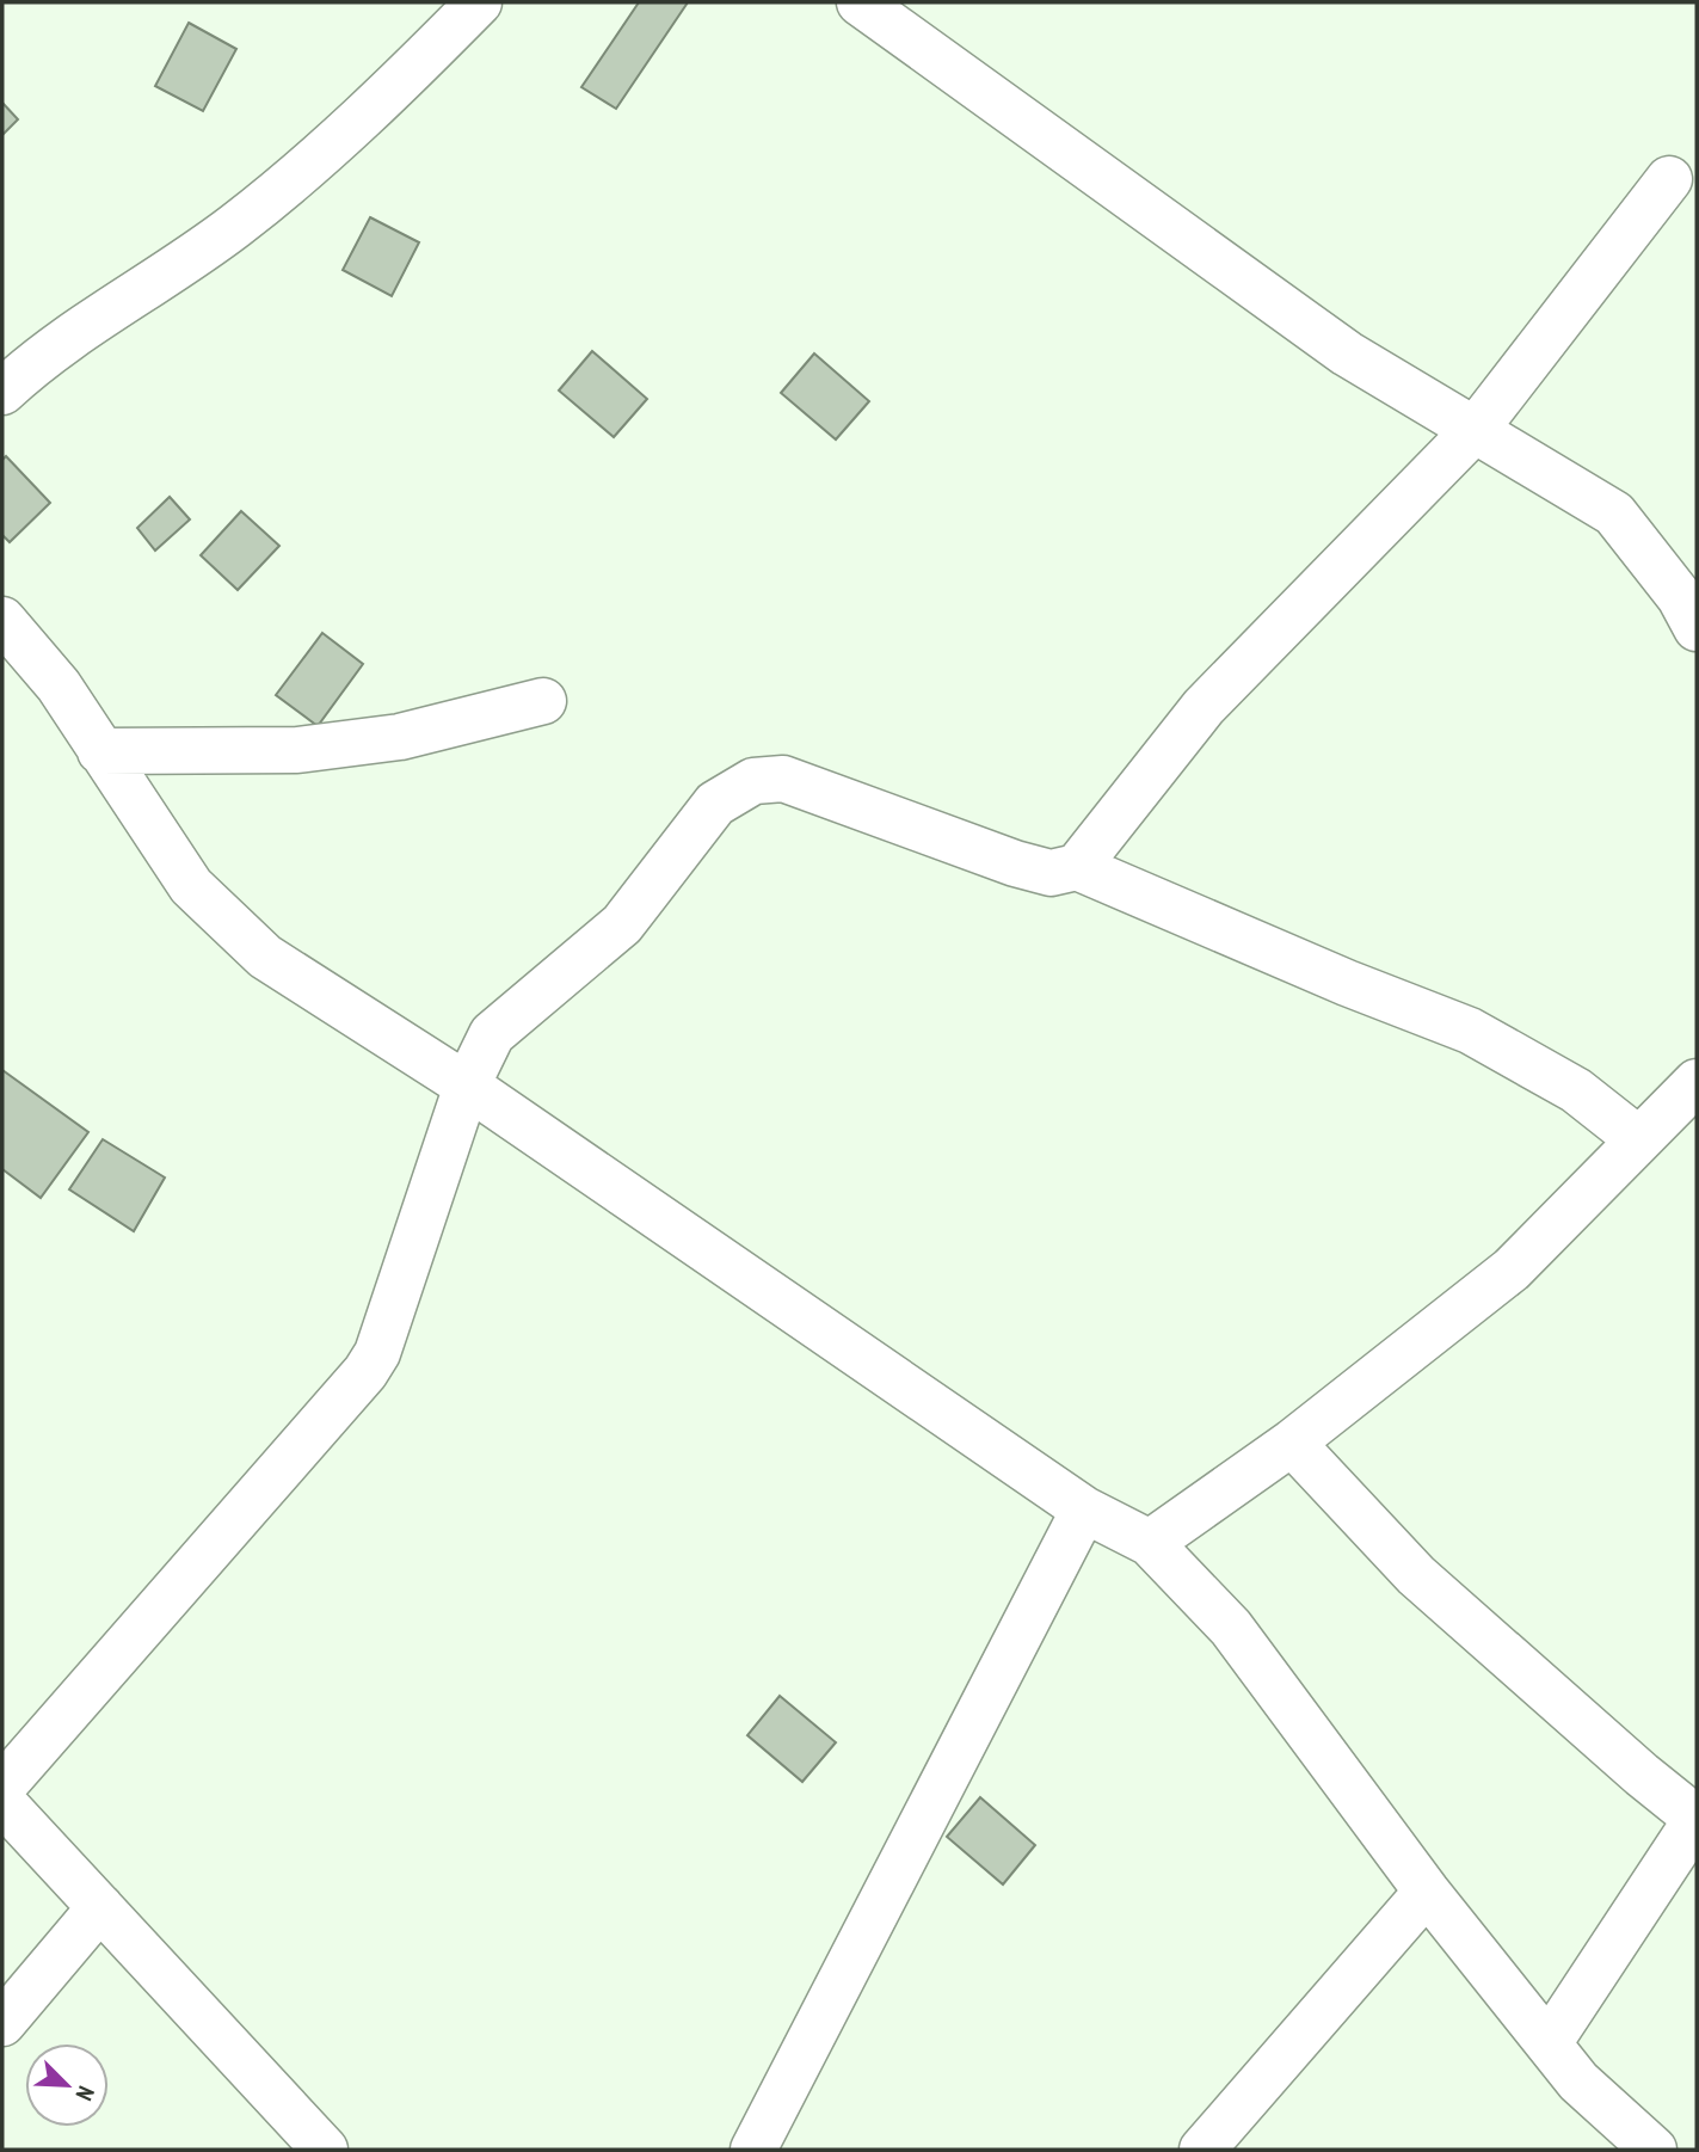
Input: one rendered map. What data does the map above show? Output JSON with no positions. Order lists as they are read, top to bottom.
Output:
{
  "north": "bottom right"
}
